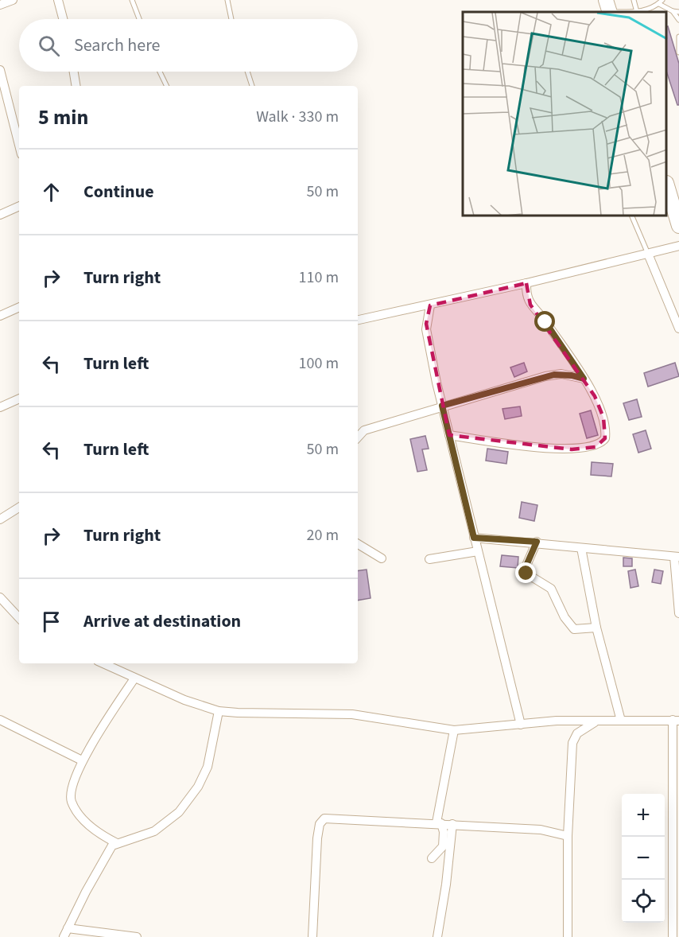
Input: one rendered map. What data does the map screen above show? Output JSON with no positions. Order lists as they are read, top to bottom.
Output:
{
  "page": {
    "search": "Search here",
    "heading": ["5 min", "Walk · 330 m"],
    "list": [
      ["Continue", "50 m"],
      ["Turn right", "110 m"],
      ["Turn left", "100 m"],
      ["Turn left", "50 m"],
      ["Turn right", "20 m"],
      "Arrive at destination"
    ],
    "map_buttons": ["+", "−"]
  }
}
